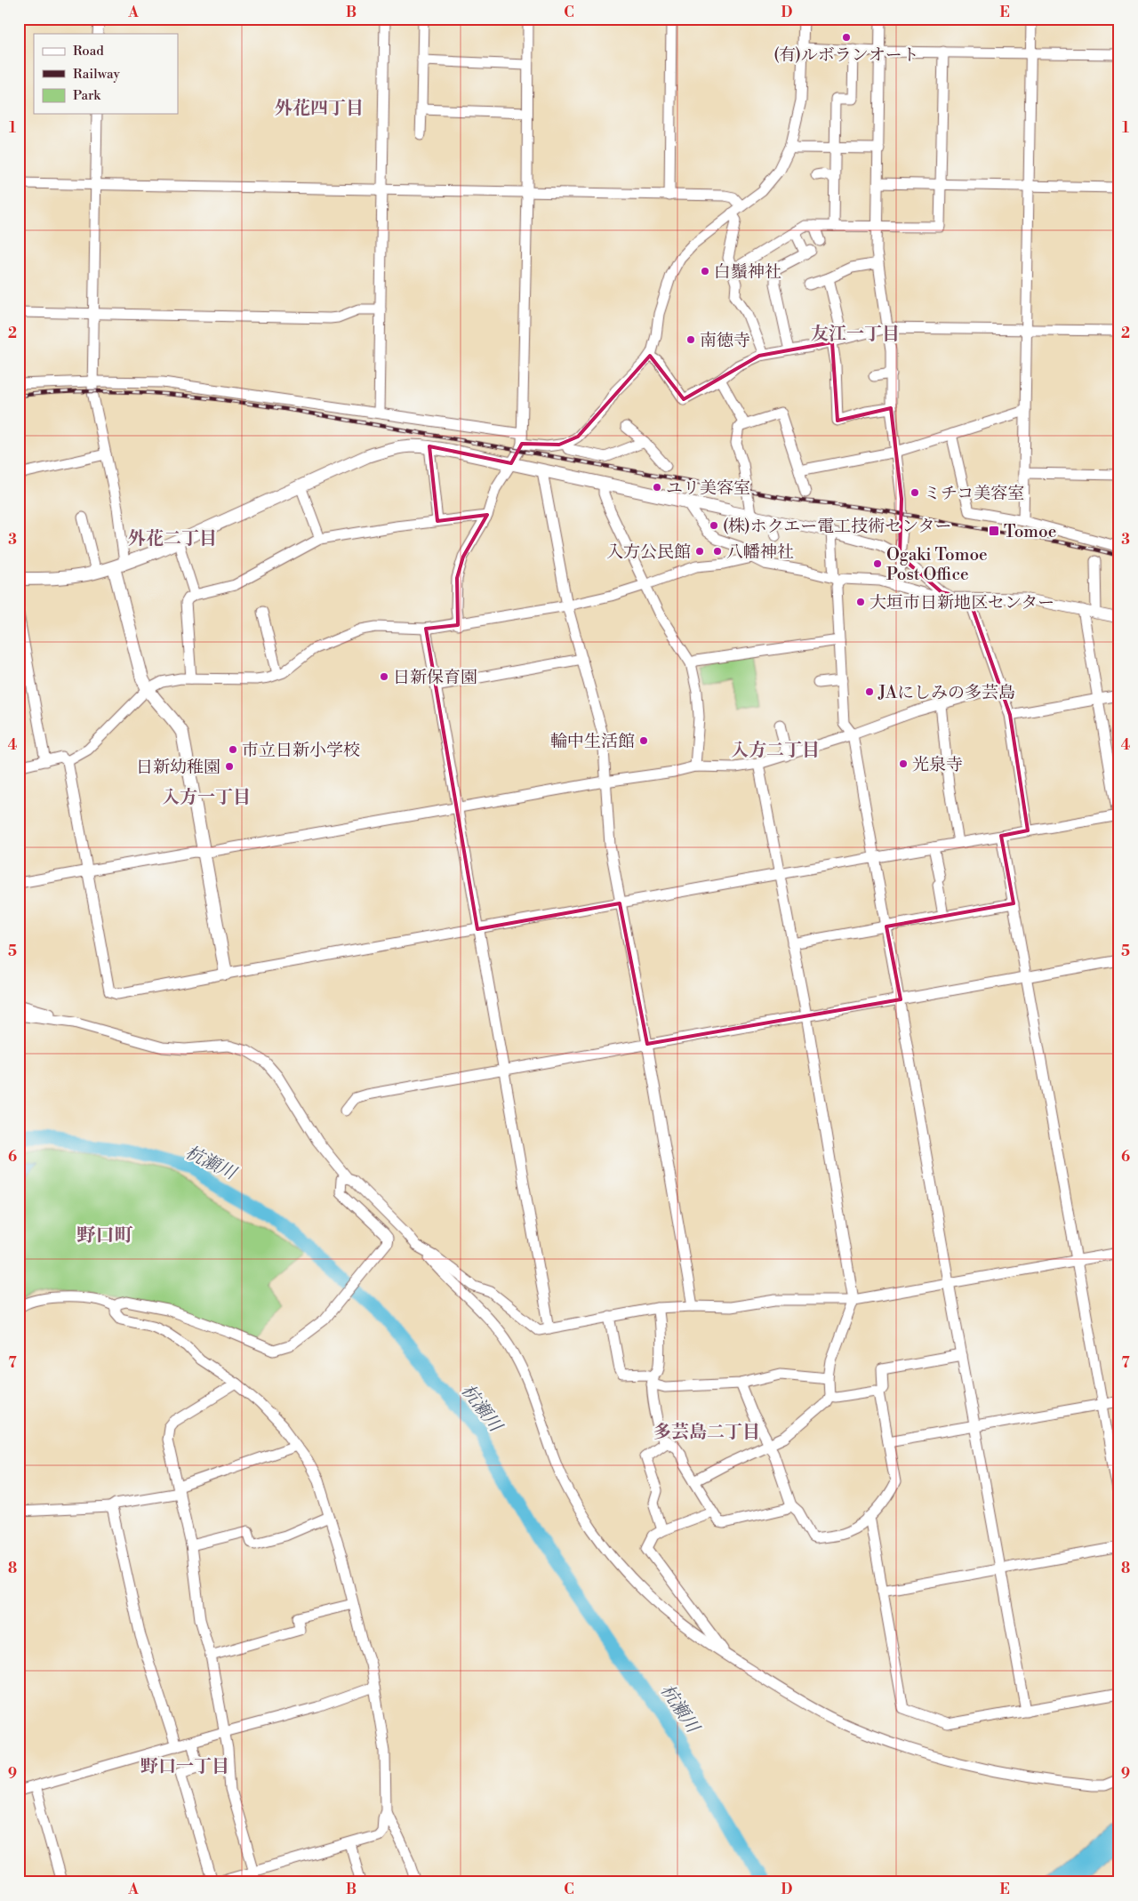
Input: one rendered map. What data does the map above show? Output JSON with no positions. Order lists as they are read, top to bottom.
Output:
{
  "districts": [
    "外花四丁目",
    "友江一丁目",
    "外花二丁目",
    "入方二丁目",
    "入方一丁目",
    "野口町",
    "多芸島二丁目",
    "野口一丁目"
  ],
  "water": ["杭瀬川"],
  "places": {
    "other": [
      "(有)ルボランオート",
      "白鬚神社",
      "南徳寺",
      "ユリ美容室",
      "ミチコ美容室",
      "(株)ホクエー電工技術センター",
      "入方公民館",
      "八幡神社",
      "Ogaki Tomoe Post Office",
      "大垣市日新地区センター",
      "日新保育園",
      "JAにしみの多芸島",
      "輪中生活館",
      "市立日新小学校",
      "光泉寺",
      "日新幼稚園"
    ],
    "transit": ["Tomoe"]
  },
  "legend": ["Road", "Railway", "Park"],
  "grid": {
    "columns": [
      "A",
      "B",
      "C",
      "D",
      "E"
    ],
    "rows": [
      "1",
      "2",
      "3",
      "4",
      "5",
      "6",
      "7",
      "8",
      "9"
    ]
  }
}
